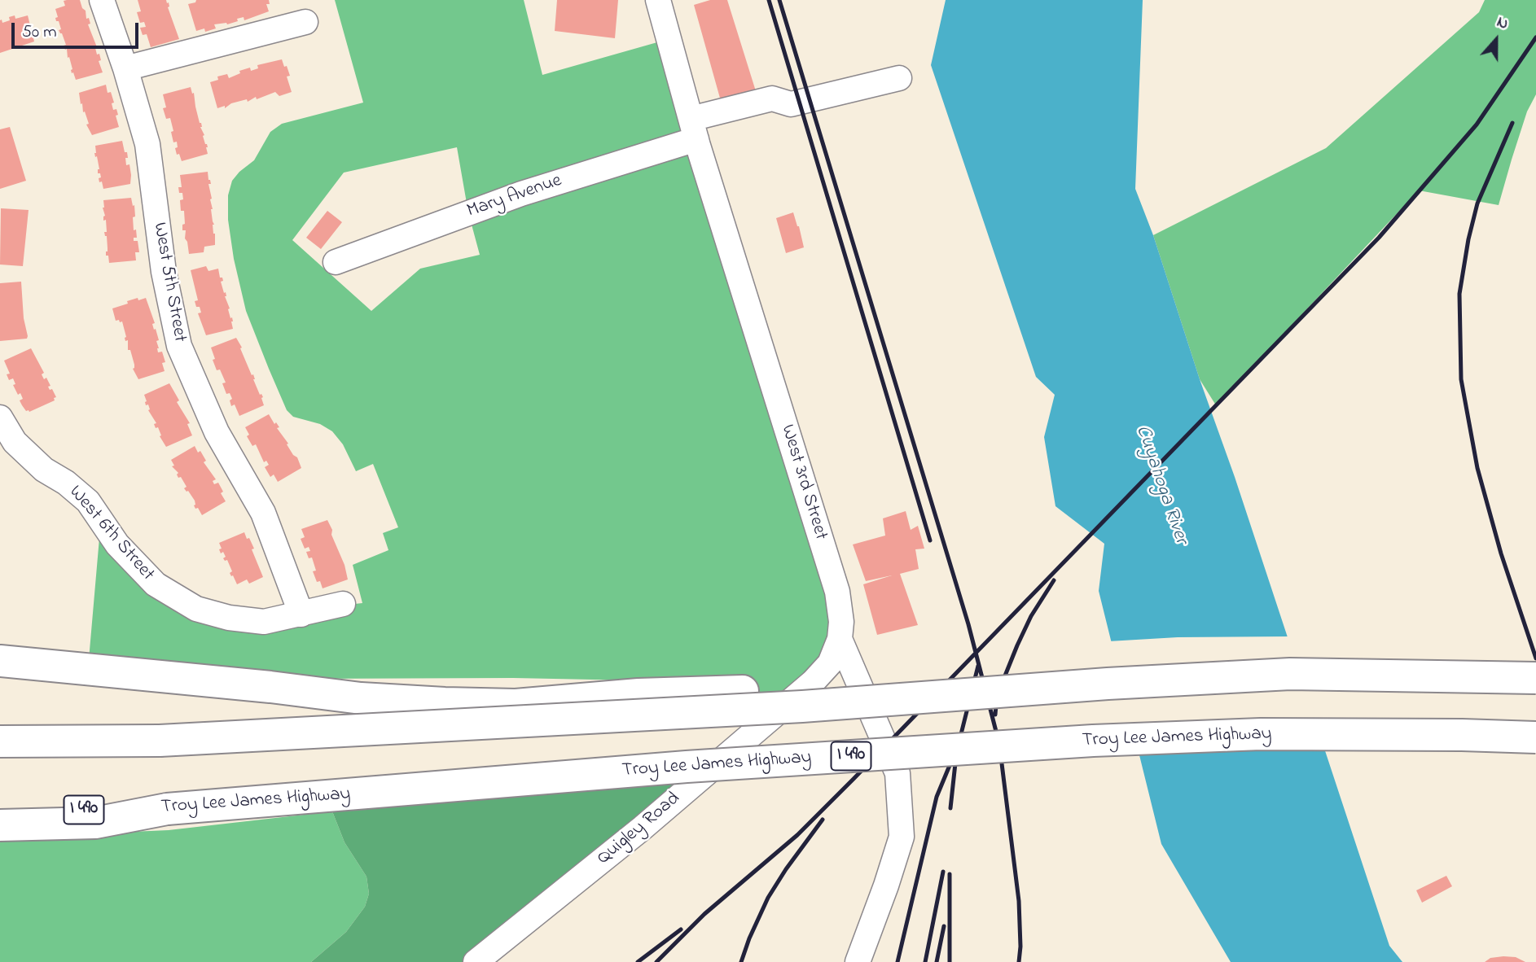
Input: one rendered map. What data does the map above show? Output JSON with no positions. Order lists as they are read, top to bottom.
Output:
{
  "streets": {
    "highway": ["Troy Lee James Highway", "I 490"],
    "street": [
      "Mary Avenue",
      "West 5th Street",
      "West 3rd Street",
      "West 6th Street",
      "Quigley Road"
    ]
  },
  "crossings": [
    ["Mary Avenue", "West 3rd Street"],
    ["West 5th Street", "West 6th Street"],
    ["West 3rd Street", "Quigley Road"]
  ],
  "water": ["Cuyahoga River"],
  "scale_bar": "50 m",
  "north": "top"
}
